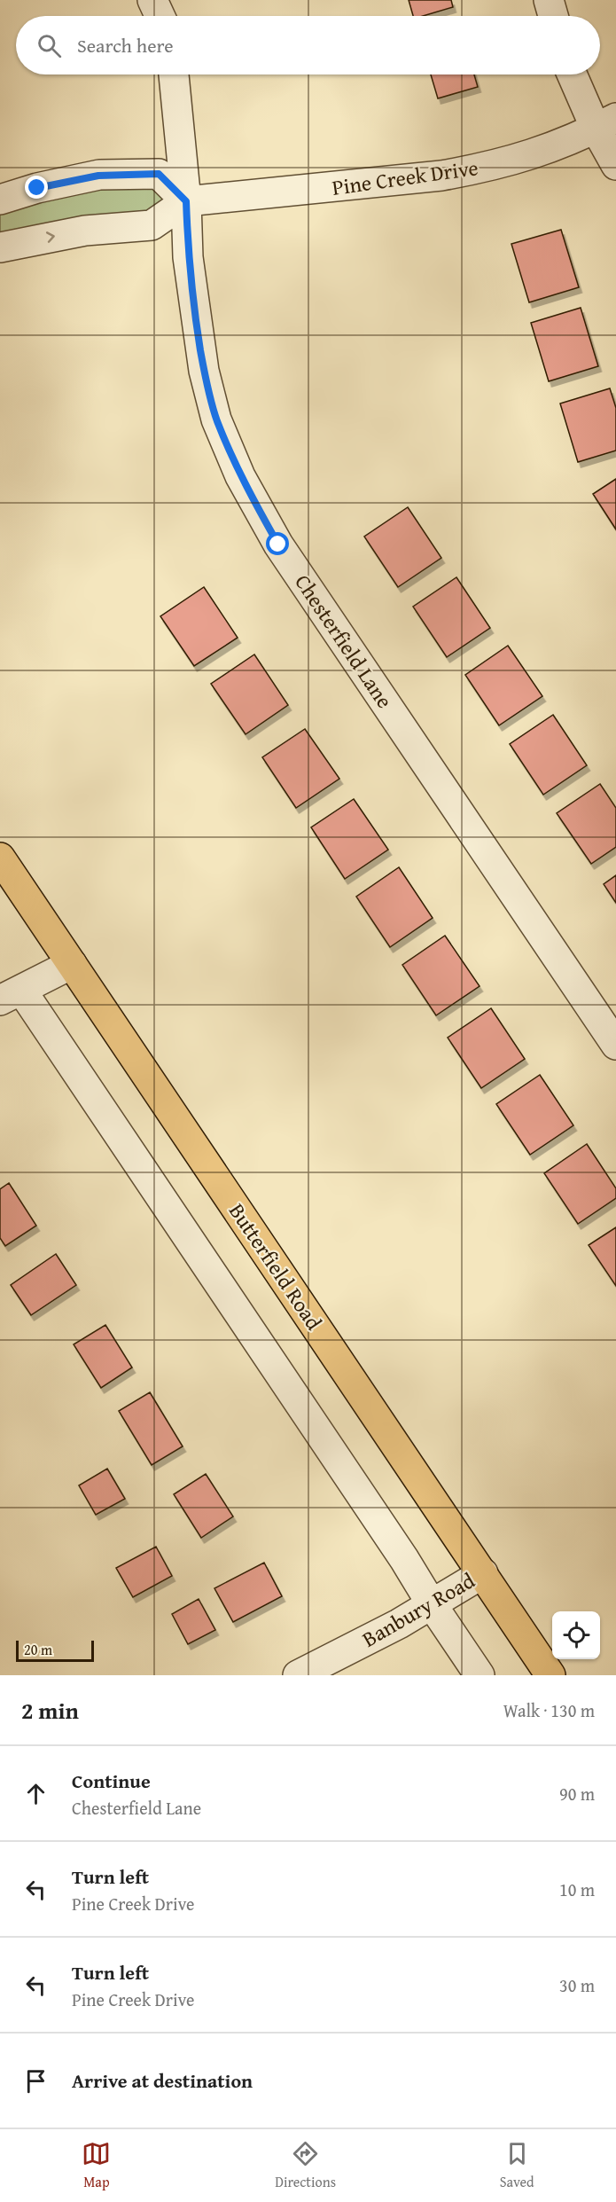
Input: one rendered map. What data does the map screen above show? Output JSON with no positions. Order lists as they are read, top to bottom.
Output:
{
  "streets": {
    "main road": ["Butterfield Road"],
    "street": ["Pine Creek Drive", "Chesterfield Lane", "Banbury Road"]
  },
  "crossings": [
    ["Pine Creek Drive", "Chesterfield Lane"],
    ["Butterfield Road", "Banbury Road"]
  ],
  "scale_bar": "20 m",
  "page": {
    "search": "Search here",
    "scale": "20 m",
    "heading": ["2 min", "Walk · 130 m"],
    "list": [
      ["Continue", "Chesterfield Lane", "90 m"],
      ["Turn left", "Pine Creek Drive", "10 m"],
      ["Turn left", "Pine Creek Drive", "30 m"],
      "Arrive at destination"
    ],
    "nav": ["Map", "Directions", "Saved"]
  }
}
